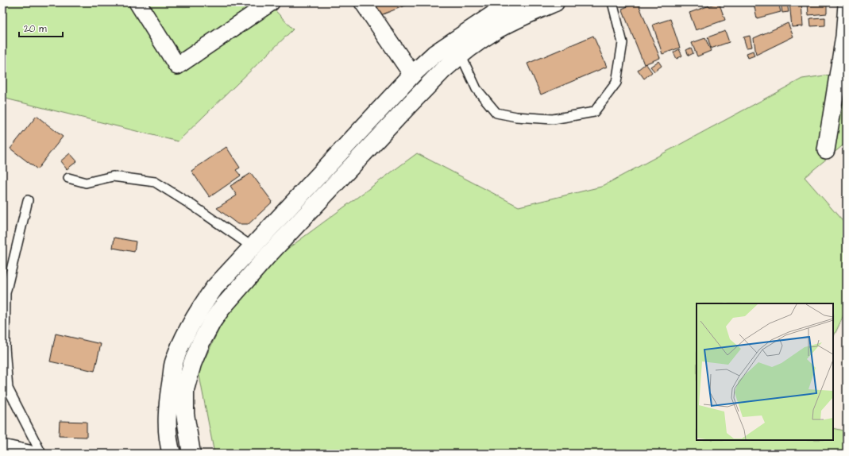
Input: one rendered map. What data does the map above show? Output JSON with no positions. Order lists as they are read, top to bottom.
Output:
{
  "scale_bar": "20 m"
}
